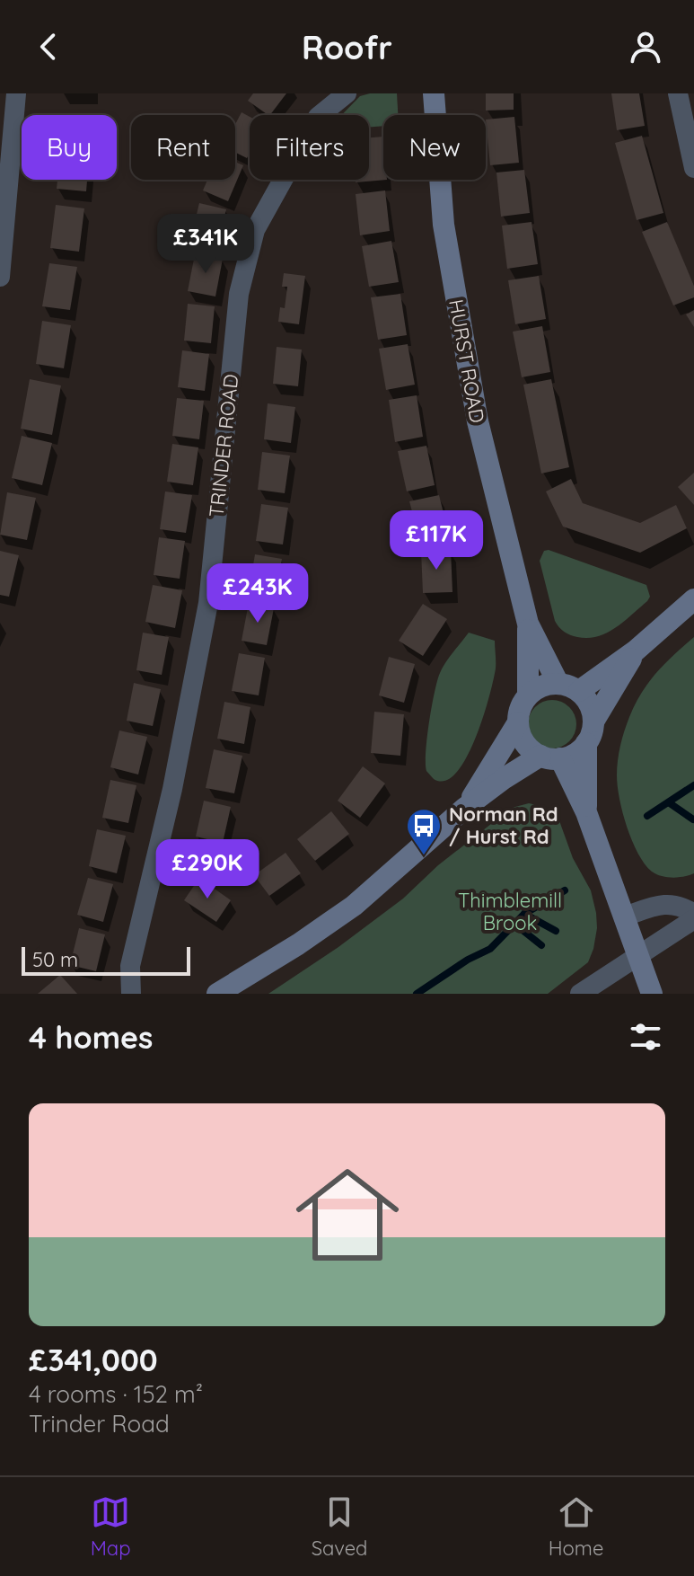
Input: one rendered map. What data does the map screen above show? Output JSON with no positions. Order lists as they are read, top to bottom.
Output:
{
  "streets": {
    "street": ["HURST ROAD", "TRINDER ROAD"]
  },
  "parks": ["Thimblemill Brook"],
  "places": {
    "bus stop": ["Norman Rd / Hurst Rd"]
  },
  "scale_bar": "50 m",
  "page": {
    "header": "Roofr",
    "chip": [
      "Buy",
      "Rent",
      "Filters",
      "New"
    ],
    "price": [
      "£341K",
      "£117K",
      "£243K",
      "£290K"
    ],
    "scale": "50 m",
    "heading": "4 homes",
    "list": [
      {
        "name": "£341,000",
        "note": "4 rooms · 152 m² · Trinder Road"
      }
    ],
    "tabs": ["Map", "Saved", "Home"]
  }
}
